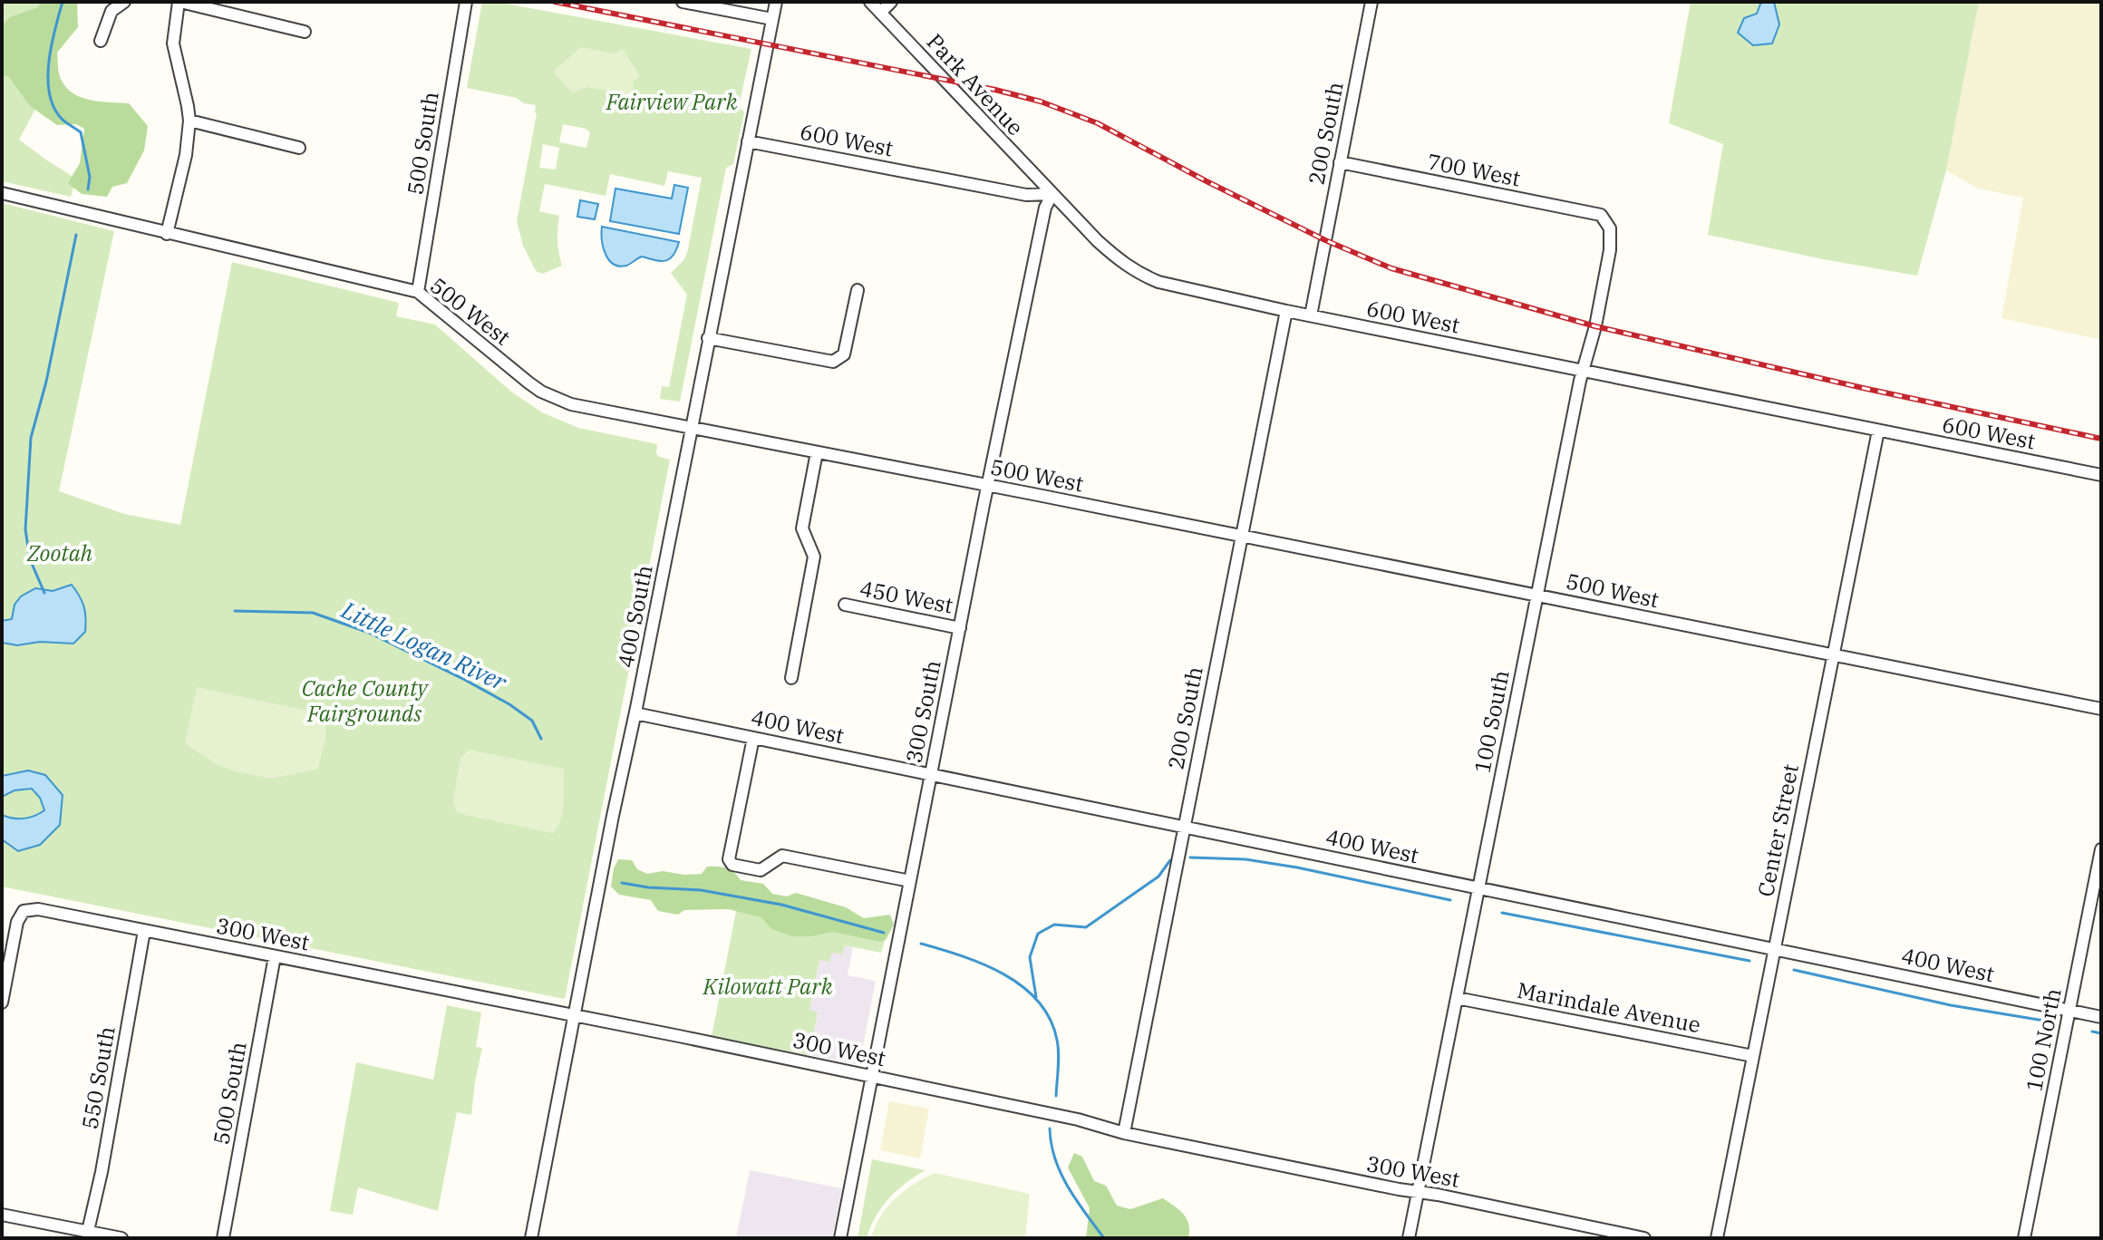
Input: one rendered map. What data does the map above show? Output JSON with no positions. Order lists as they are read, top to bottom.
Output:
{
  "streets": {
    "street": [
      "Park Avenue",
      "200 South",
      "600 West",
      "500 South",
      "700 West",
      "500 West",
      "450 West",
      "400 South",
      "300 South",
      "100 South",
      "400 West",
      "Center Street",
      "300 West",
      "Marindale Avenue",
      "100 North",
      "550 South"
    ]
  },
  "crossings": [
    ["Park Avenue", "600 West"],
    ["Park Avenue", "300 South"],
    ["200 South", "600 West"],
    ["200 South", "700 West"],
    ["200 South", "500 West"],
    ["200 South", "400 West"],
    ["200 South", "300 West"],
    ["600 West", "400 South"],
    ["600 West", "300 South"],
    ["600 West", "100 South"],
    ["600 West", "Center Street"],
    ["500 South", "500 West"],
    ["500 South", "300 West"],
    ["700 West", "100 South"],
    ["500 West", "400 South"],
    ["500 West", "300 South"],
    ["500 West", "100 South"],
    ["500 West", "Center Street"],
    ["450 West", "300 South"],
    ["400 South", "400 West"],
    ["400 South", "300 West"],
    ["300 South", "400 West"],
    ["300 South", "300 West"],
    ["100 South", "400 West"],
    ["100 South", "300 West"],
    ["100 South", "Marindale Avenue"],
    ["400 West", "Center Street"],
    ["400 West", "100 North"],
    ["Center Street", "Marindale Avenue"],
    ["300 West", "550 South"]
  ],
  "water": ["Little Logan River"],
  "parks": [
    "Fairview Park",
    "Zootah",
    "Cache County Fairgrounds",
    "Kilowatt Park"
  ]
}
